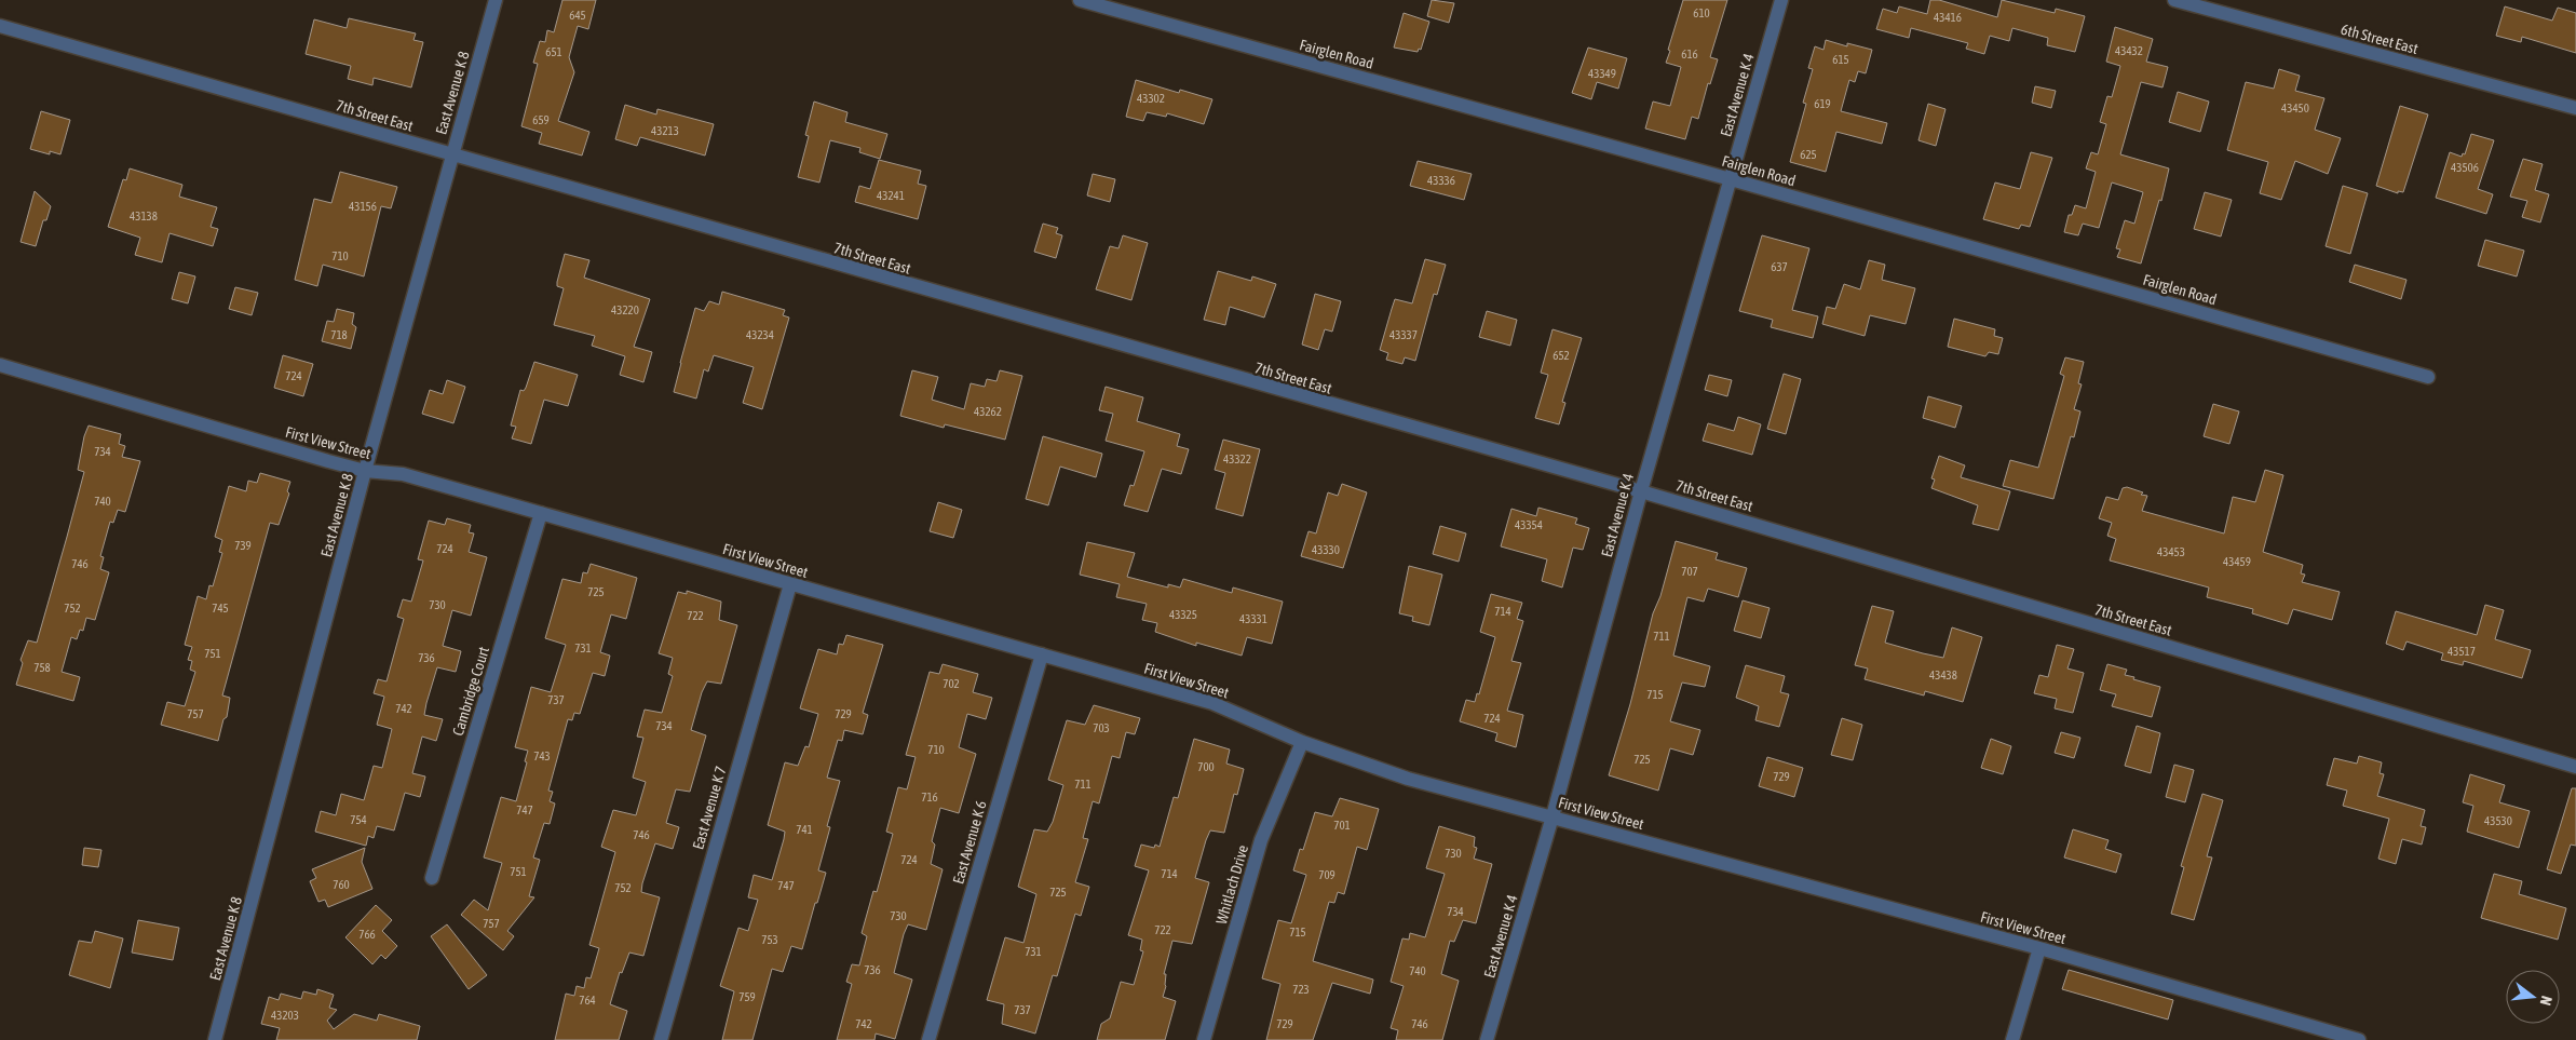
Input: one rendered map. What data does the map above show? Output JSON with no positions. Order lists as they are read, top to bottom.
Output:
{
  "streets": {
    "street": [
      "6th Street East",
      "Fairglen Road",
      "East Avenue K 8",
      "East Avenue K 4",
      "7th Street East",
      "First View Street",
      "Cambridge Court",
      "East Avenue K 7",
      "East Avenue K 6",
      "Whitlach Drive"
    ]
  },
  "crossings": [
    ["Fairglen Road", "East Avenue K 4"],
    ["East Avenue K 8", "7th Street East"],
    ["East Avenue K 8", "First View Street"],
    ["East Avenue K 4", "7th Street East"],
    ["East Avenue K 4", "First View Street"],
    ["First View Street", "Cambridge Court"],
    ["First View Street", "East Avenue K 7"],
    ["First View Street", "East Avenue K 6"],
    ["First View Street", "Whitlach Drive"]
  ],
  "house_numbers": [
    "610",
    "645",
    "43416",
    "43432",
    "651",
    "616",
    "615",
    "43349",
    "43302",
    "619",
    "43450",
    "659",
    "43213",
    "625",
    "43506",
    "43336",
    "43241",
    "43156",
    "43138",
    "710",
    "637",
    "43220",
    "718",
    "43234",
    "43337",
    "652",
    "724",
    "43262",
    "734",
    "43322",
    "740",
    "43354",
    "739",
    "724",
    "43330",
    "43453",
    "43459",
    "746",
    "707",
    "725",
    "730",
    "752",
    "745",
    "714",
    "43325",
    "722",
    "43331",
    "711",
    "731",
    "43517",
    "751",
    "736",
    "758",
    "43438",
    "702",
    "715",
    "737",
    "742",
    "757",
    "729",
    "724",
    "734",
    "703",
    "710",
    "743",
    "725",
    "700",
    "729",
    "711",
    "716",
    "747",
    "754",
    "43530",
    "701",
    "741",
    "746",
    "730",
    "724",
    "751",
    "714",
    "709",
    "760",
    "747",
    "752",
    "725",
    "734",
    "730",
    "757",
    "722",
    "715",
    "766",
    "753",
    "731",
    "736",
    "740",
    "723",
    "759",
    "764",
    "737",
    "43203",
    "742",
    "729",
    "746"
  ],
  "north": "right"
}
